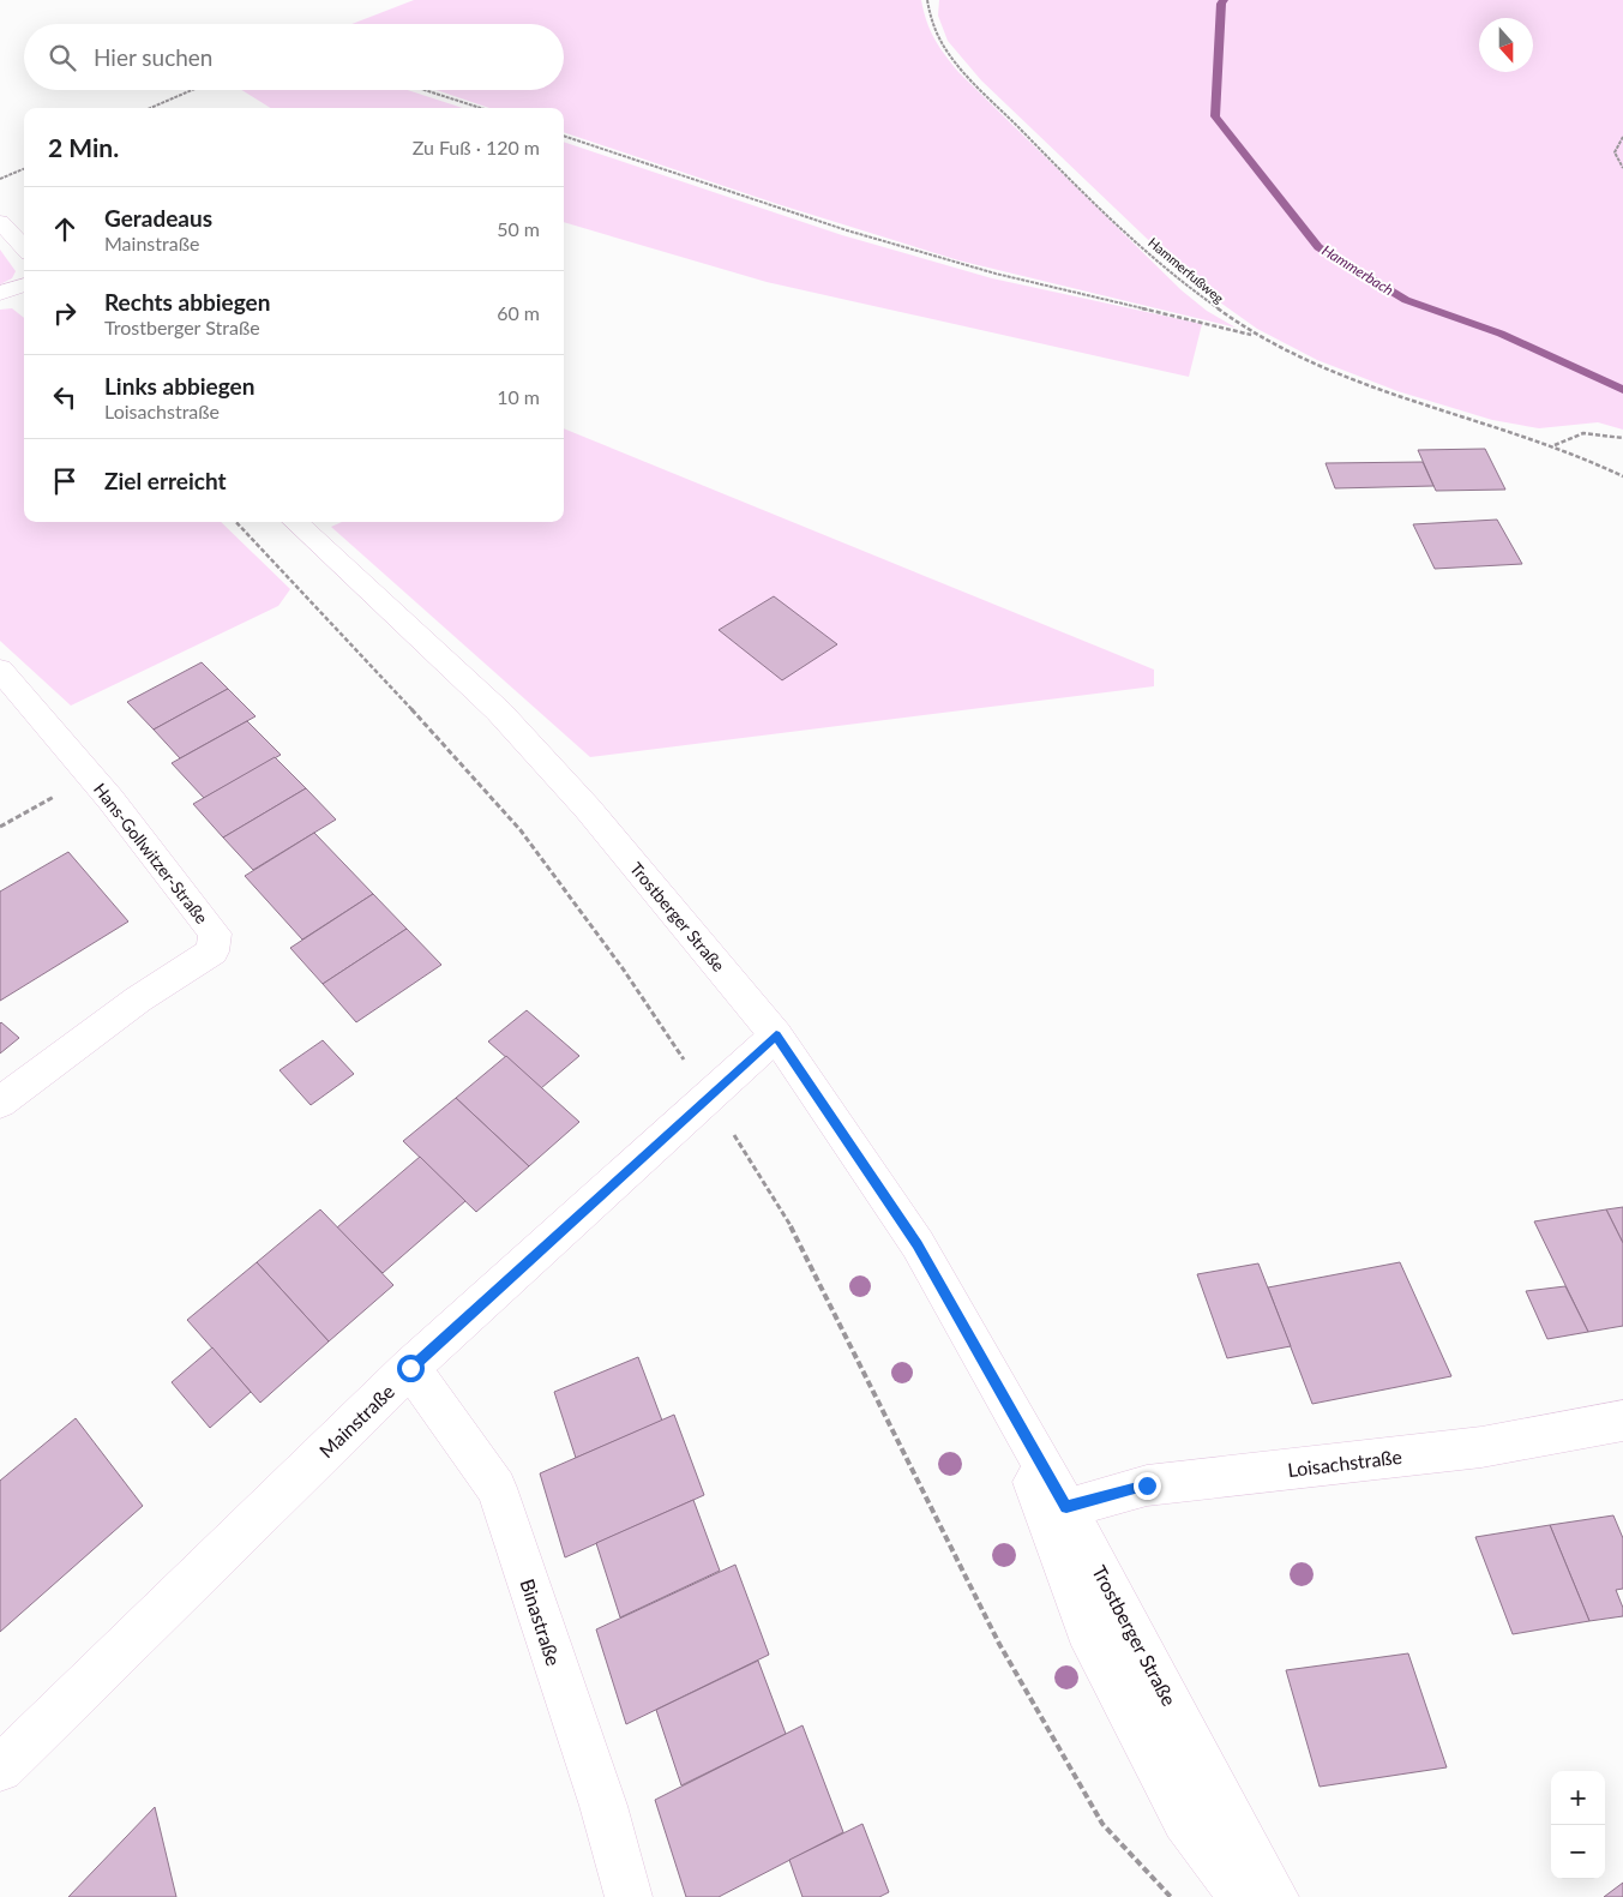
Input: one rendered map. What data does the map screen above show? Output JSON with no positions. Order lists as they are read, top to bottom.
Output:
{
  "streets": {
    "street": [
      "Hans-Gollwitzer-Straße",
      "Trostberger Straße",
      "Mainstraße",
      "Loisachstraße",
      "Binastraße"
    ],
    "path": ["Hammerfußweg"]
  },
  "crossings": [
    ["Trostberger Straße", "Mainstraße"],
    ["Trostberger Straße", "Loisachstraße"],
    ["Mainstraße", "Binastraße"]
  ],
  "water": ["Hammerbach"],
  "north": "bottom",
  "page": {
    "search": "Hier suchen",
    "heading": ["2 Min.", "Zu Fuß · 120 m"],
    "list": [
      ["Geradeaus", "Mainstraße", "50 m"],
      ["Rechts abbiegen", "Trostberger Straße", "60 m"],
      ["Links abbiegen", "Loisachstraße", "10 m"],
      "Ziel erreicht"
    ],
    "map_buttons": ["+", "−"]
  }
}
